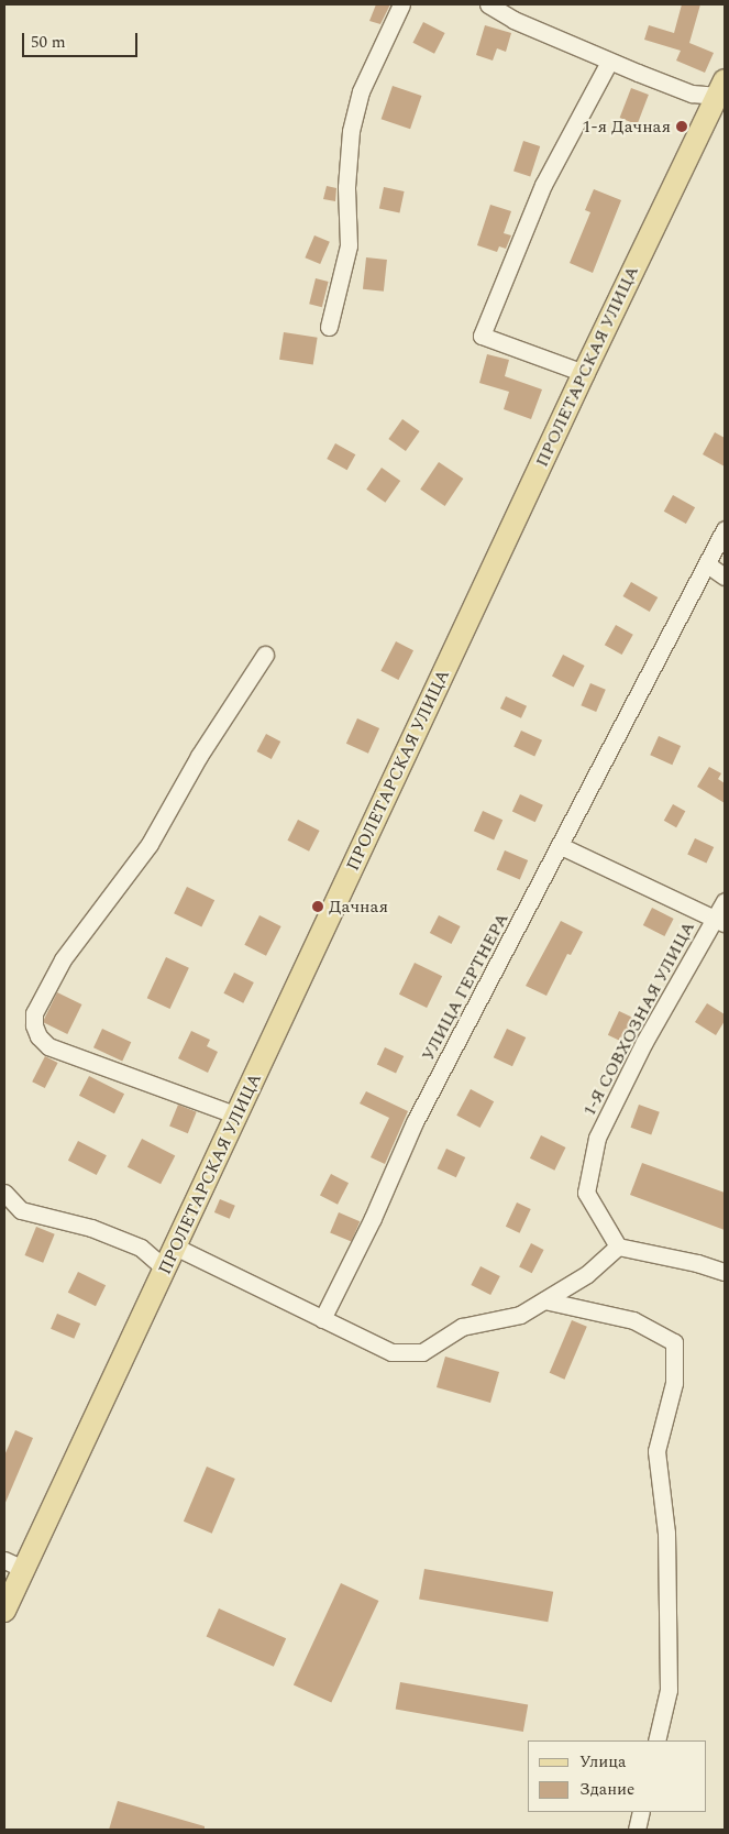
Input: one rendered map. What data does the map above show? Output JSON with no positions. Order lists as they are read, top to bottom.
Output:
{
  "streets": {
    "main road": ["ПРОЛЕТАРСКАЯ УЛИЦА"],
    "street": ["УЛИЦА ГЕРТНЕРА", "1-Я СОВХОЗНАЯ УЛИЦА"]
  },
  "places": ["1-я Дачная", "Дачная"],
  "legend": ["Улица", "Здание"],
  "scale_bar": "50 m"
}
